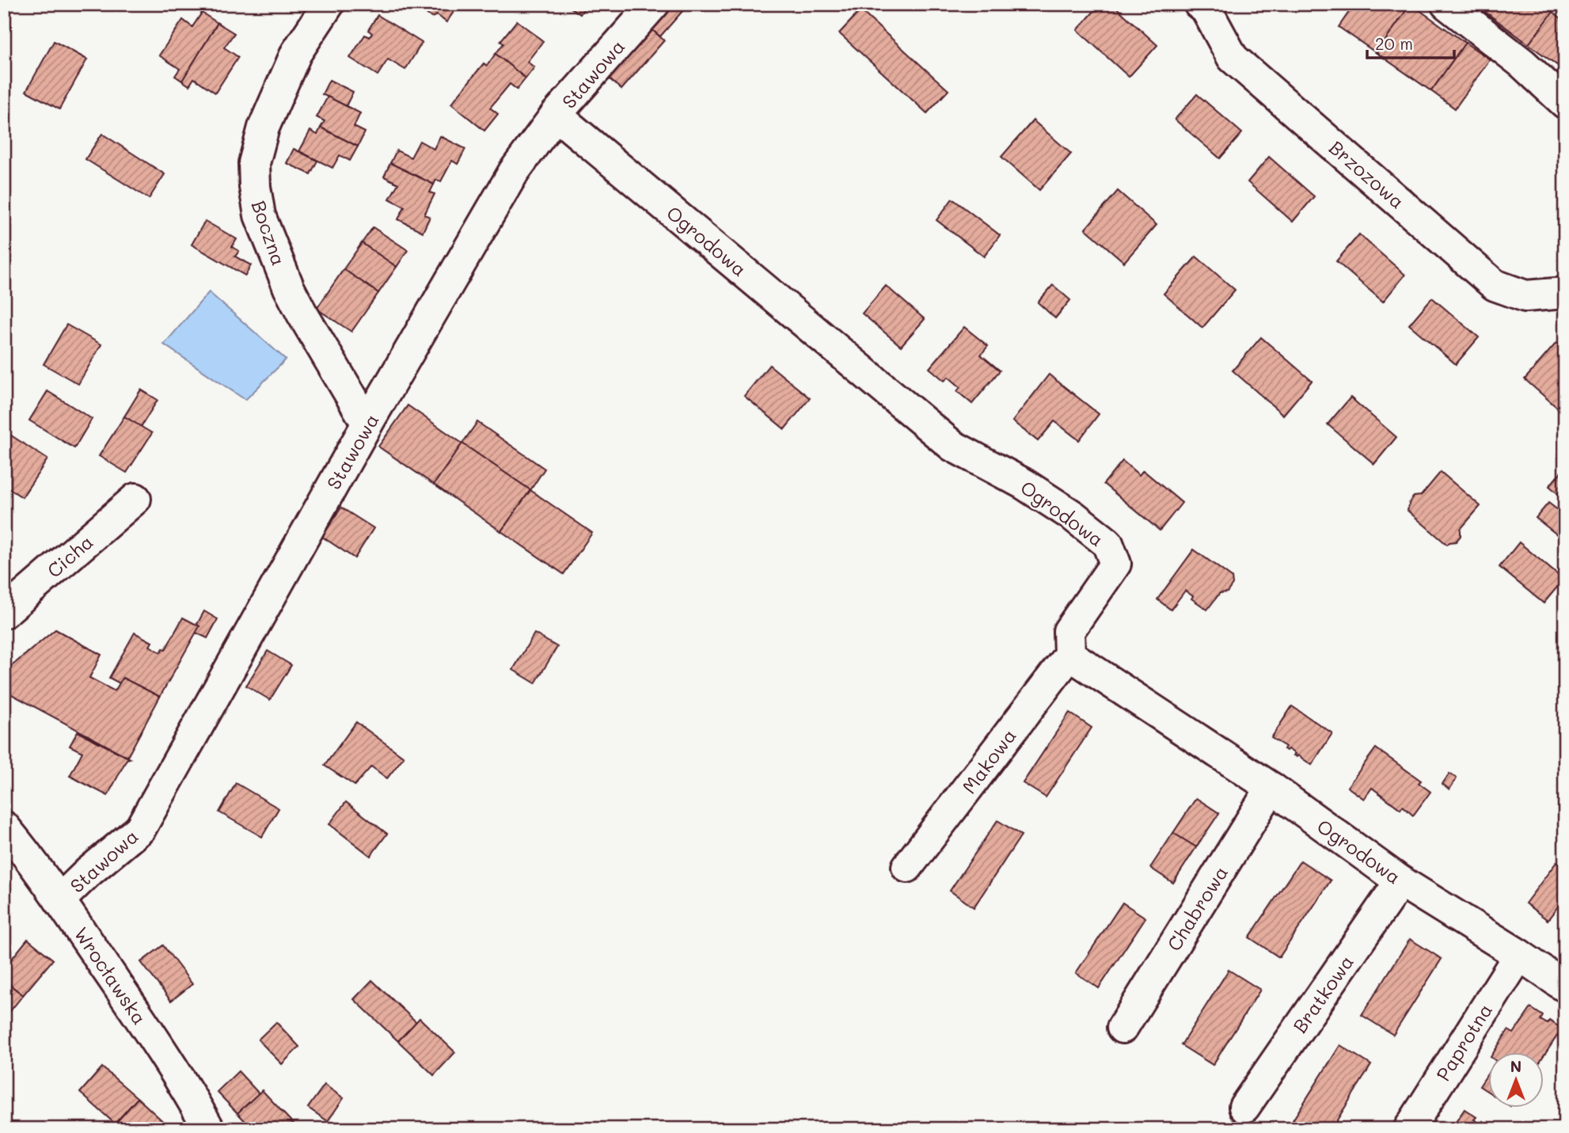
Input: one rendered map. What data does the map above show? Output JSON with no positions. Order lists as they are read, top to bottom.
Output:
{
  "streets": {
    "street": [
      "Stawowa",
      "Brzozowa",
      "Boczna",
      "Ogrodowa",
      "Cicha",
      "Makowa",
      "Chabrowa",
      "Wrocławska",
      "Bratkowa",
      "Paprotna"
    ]
  },
  "crossings": [
    ["Stawowa", "Boczna"],
    ["Stawowa", "Ogrodowa"],
    ["Stawowa", "Wrocławska"],
    ["Ogrodowa", "Makowa"],
    ["Ogrodowa", "Chabrowa"],
    ["Ogrodowa", "Bratkowa"],
    ["Ogrodowa", "Paprotna"]
  ],
  "scale_bar": "20 m",
  "north": "top"
}
